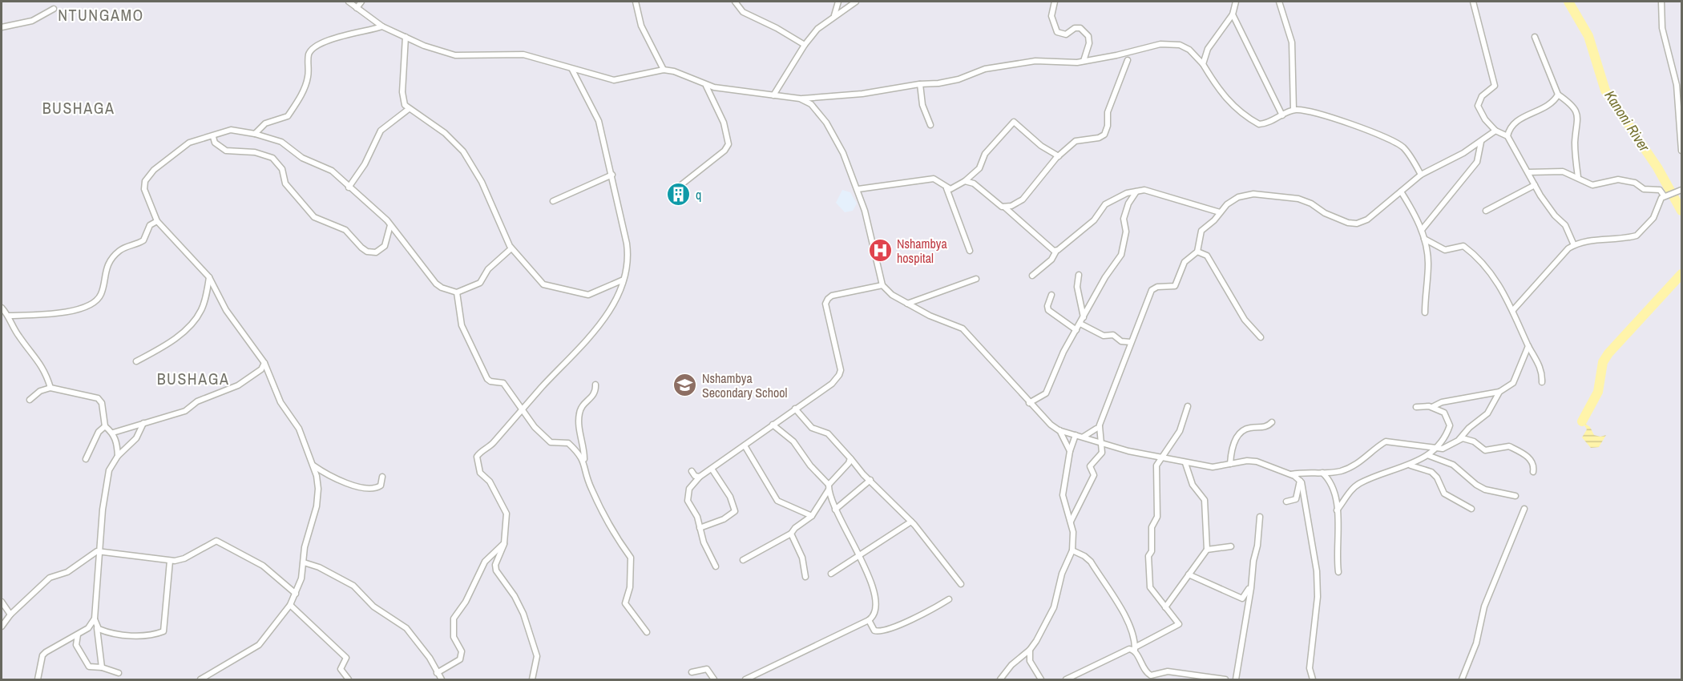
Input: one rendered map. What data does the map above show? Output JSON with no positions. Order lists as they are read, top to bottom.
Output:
{
  "districts": ["NTUNGAMO", "BUSHAGA", "BUSHAGA"],
  "water": ["Kanoni River"],
  "places": {
    "building": ["q"],
    "hospital": ["Nshambya hospital"],
    "school or university": ["Nshambya Secondary School"]
  }
}
